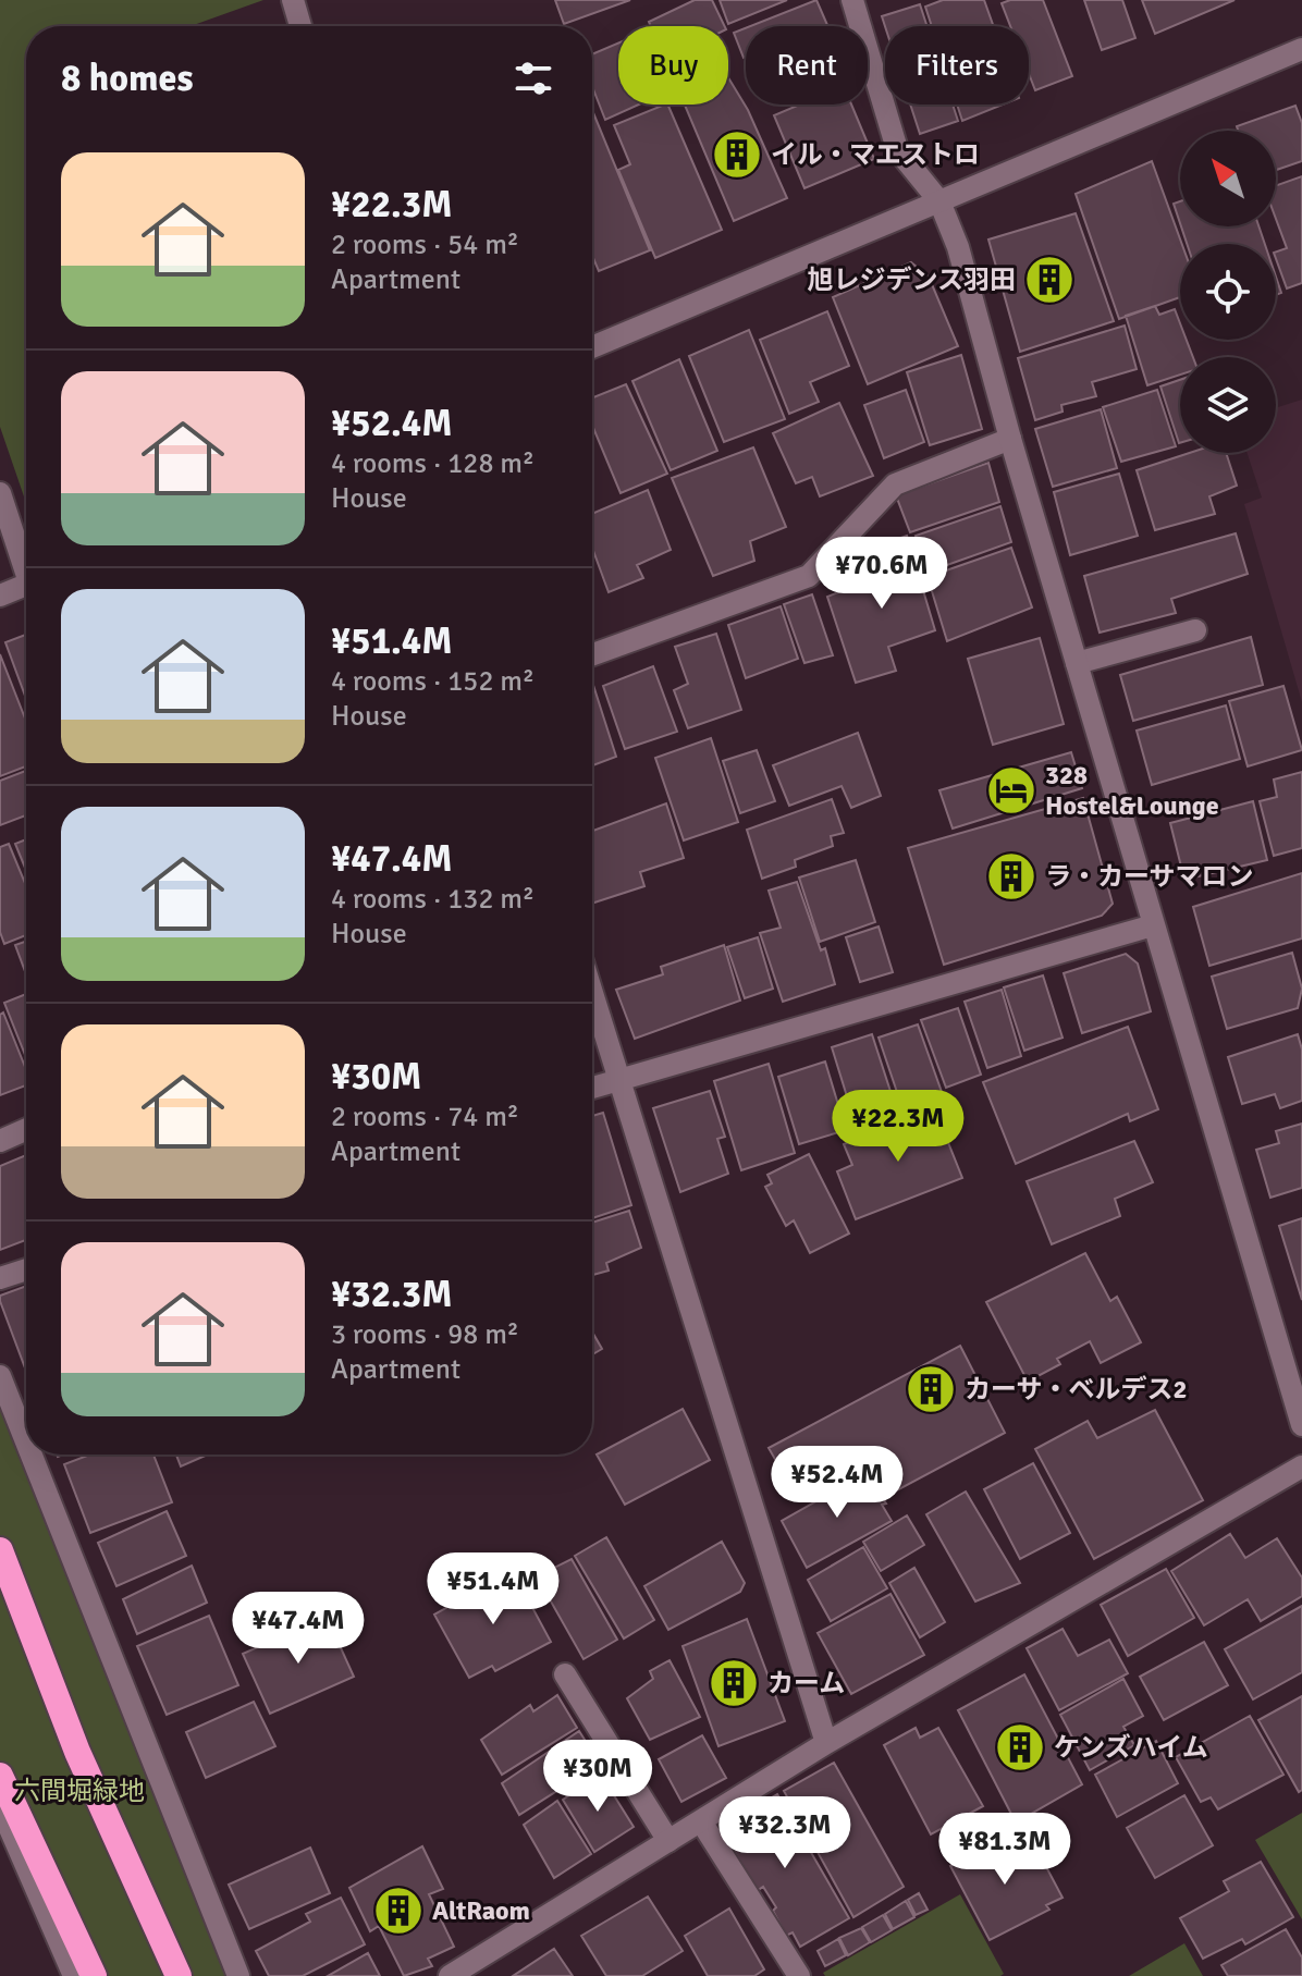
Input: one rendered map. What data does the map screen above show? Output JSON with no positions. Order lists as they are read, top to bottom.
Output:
{
  "parks": ["六間堀緑地"],
  "places": {
    "building": [
      "イル・マエストロ",
      "旭レジデンス羽田",
      "ラ・カーサマロン",
      "カーサ・ベルデス2",
      "カーム",
      "ケンズハイム",
      "AltRaom"
    ],
    "hotel": ["328 Hostel&Lounge"]
  },
  "north": "top left",
  "page": {
    "chip": ["Buy", "Rent", "Filters"],
    "heading": "8 homes",
    "list": [
      {
        "name": "¥22.3M",
        "note": "2 rooms · 54 m² · Apartment"
      },
      {
        "name": "¥52.4M",
        "note": "4 rooms · 128 m² · House"
      },
      {
        "name": "¥51.4M",
        "note": "4 rooms · 152 m² · House"
      },
      {
        "name": "¥47.4M",
        "note": "4 rooms · 132 m² · House"
      },
      {
        "name": "¥30M",
        "note": "2 rooms · 74 m² · Apartment"
      },
      {
        "name": "¥32.3M",
        "note": "3 rooms · 98 m² · Apartment"
      }
    ],
    "price": [
      "¥70.6M",
      "¥22.3M",
      "¥52.4M",
      "¥51.4M",
      "¥47.4M",
      "¥30M",
      "¥32.3M",
      "¥81.3M"
    ]
  }
}
